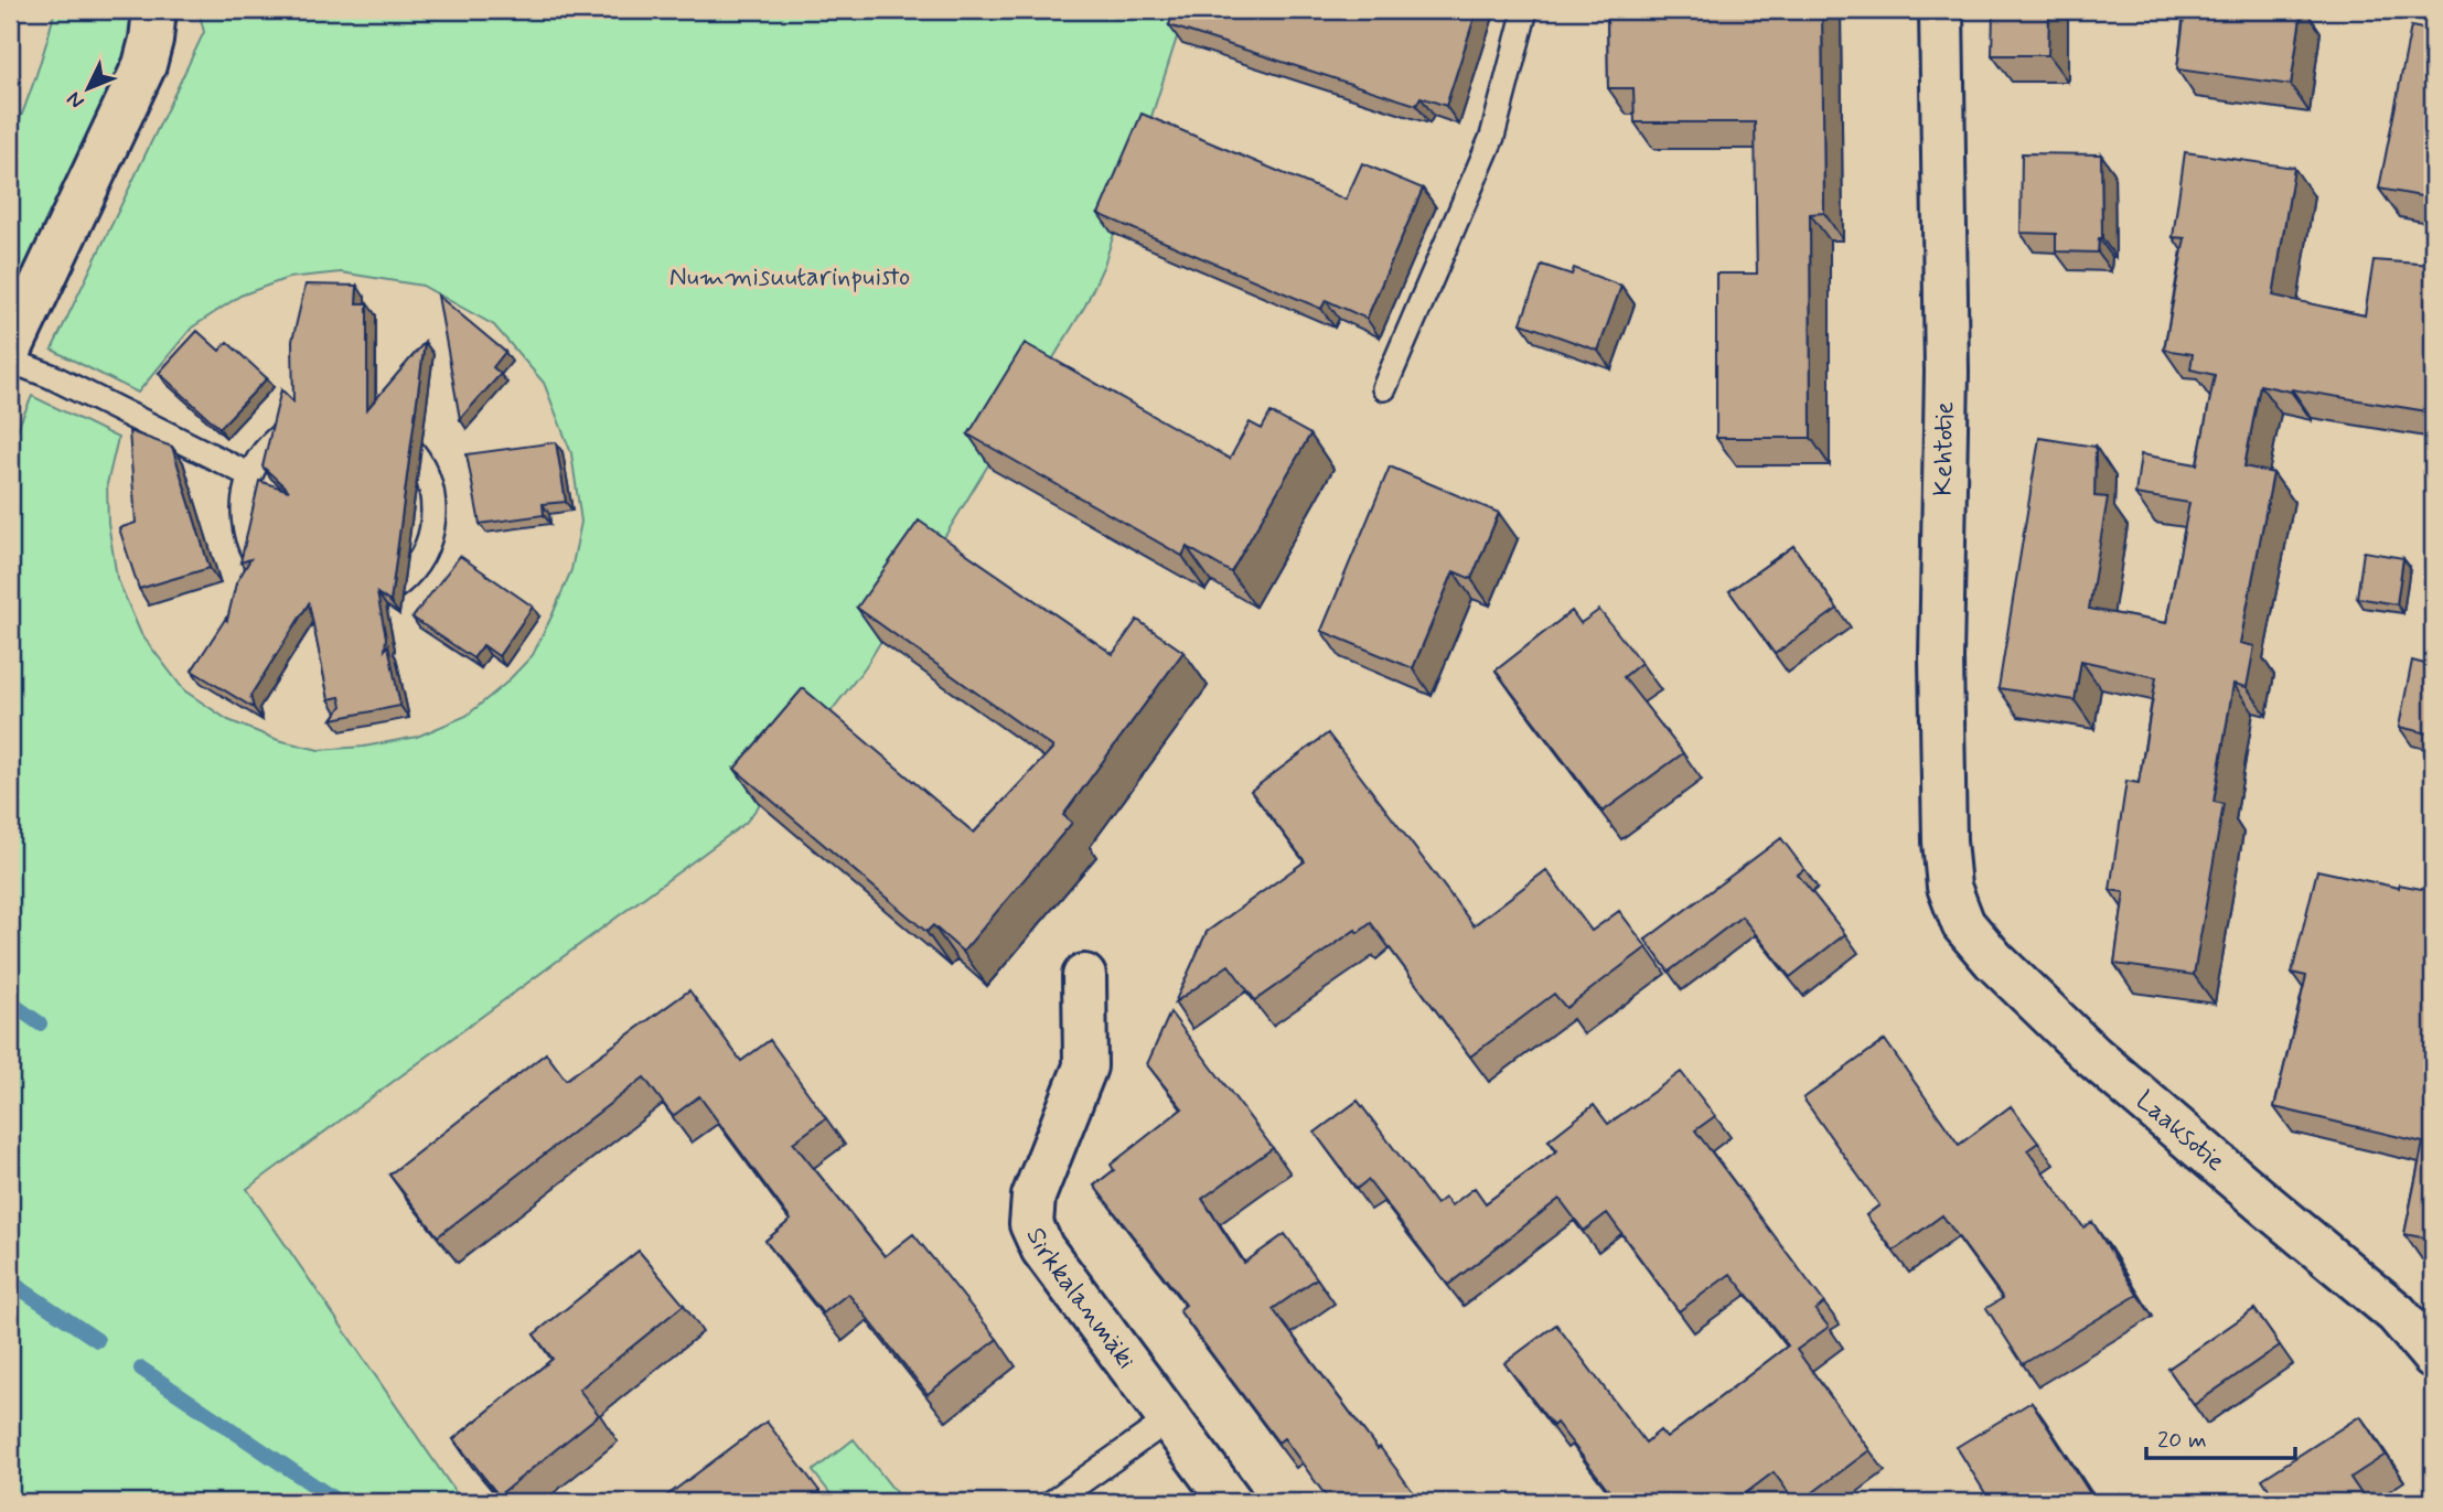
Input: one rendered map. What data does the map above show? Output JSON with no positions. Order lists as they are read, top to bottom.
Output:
{
  "streets": {
    "street": ["Kehtotie", "Laaksotie", "Sirkkalanmäki"]
  },
  "crossings": [
    ["Kehtotie", "Laaksotie"]
  ],
  "parks": ["Nummisuutarinpuisto"],
  "scale_bar": "20 m",
  "north": "bottom left"
}
